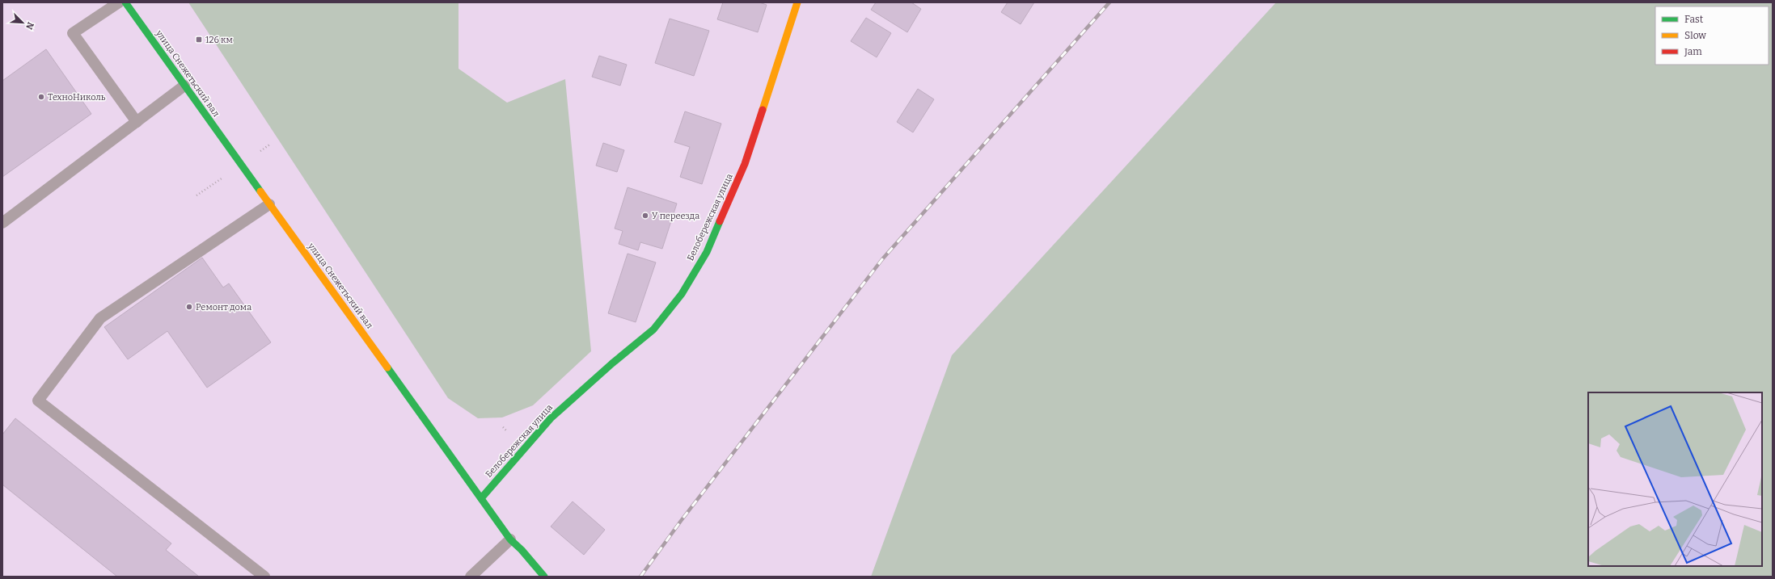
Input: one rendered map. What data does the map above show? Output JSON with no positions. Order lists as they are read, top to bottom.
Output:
{
  "streets": {
    "main road": ["улица Снежетьский вал", "Белобережская улица"]
  },
  "crossings": [
    ["улица Снежетьский вал", "Белобережская улица"]
  ],
  "places": {
    "transit": ["126 км"],
    "other": ["ТехноНиколь", "У переезда", "Ремонт дома"]
  },
  "legend": ["Fast", "Slow", "Jam"],
  "north": "bottom right"
}
